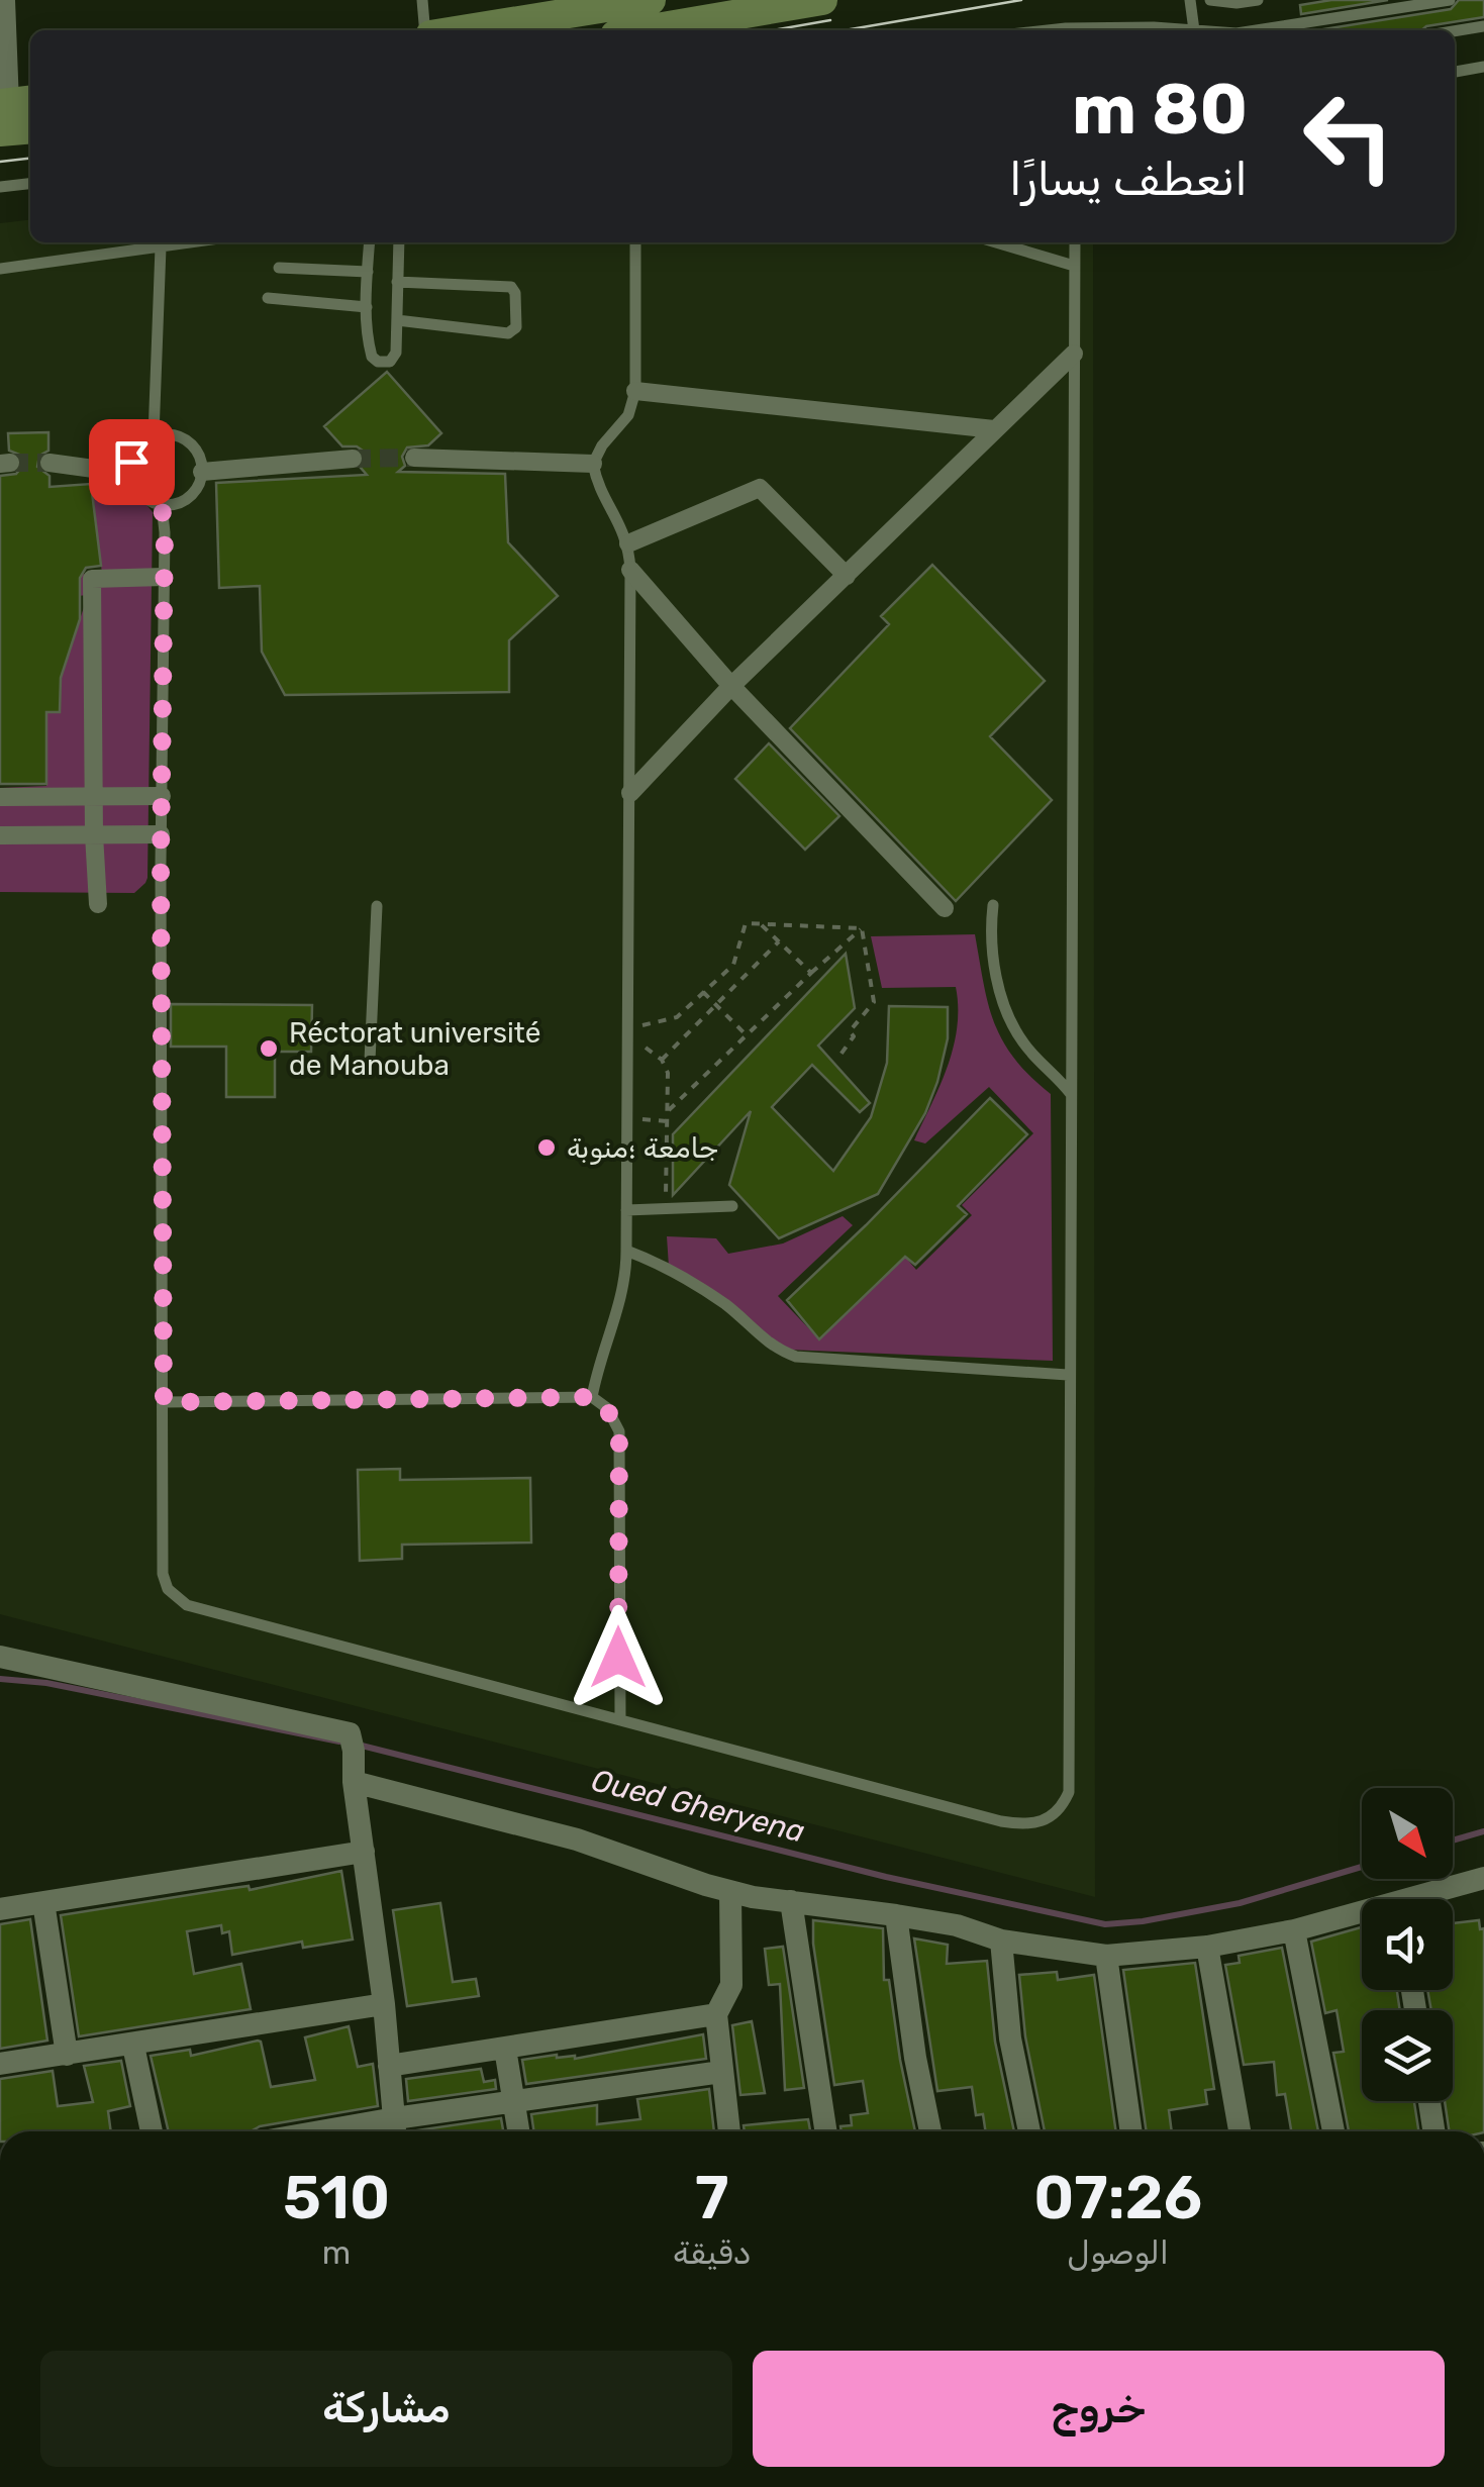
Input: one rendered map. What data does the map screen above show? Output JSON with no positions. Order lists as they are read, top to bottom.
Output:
{
  "water": ["Oued Gheryena"],
  "places": ["Réctorat université de Manouba", "جامعة ؛منوبة"],
  "north": "bottom right",
  "page": {
    "turn": ["80 m", "انعطف يسارًا"],
    "eta": [
      "07:26",
      "الوصول",
      "7",
      "دقيقة",
      "510",
      "m"
    ],
    "buttons": ["خروج", "مشاركة"]
  }
}
